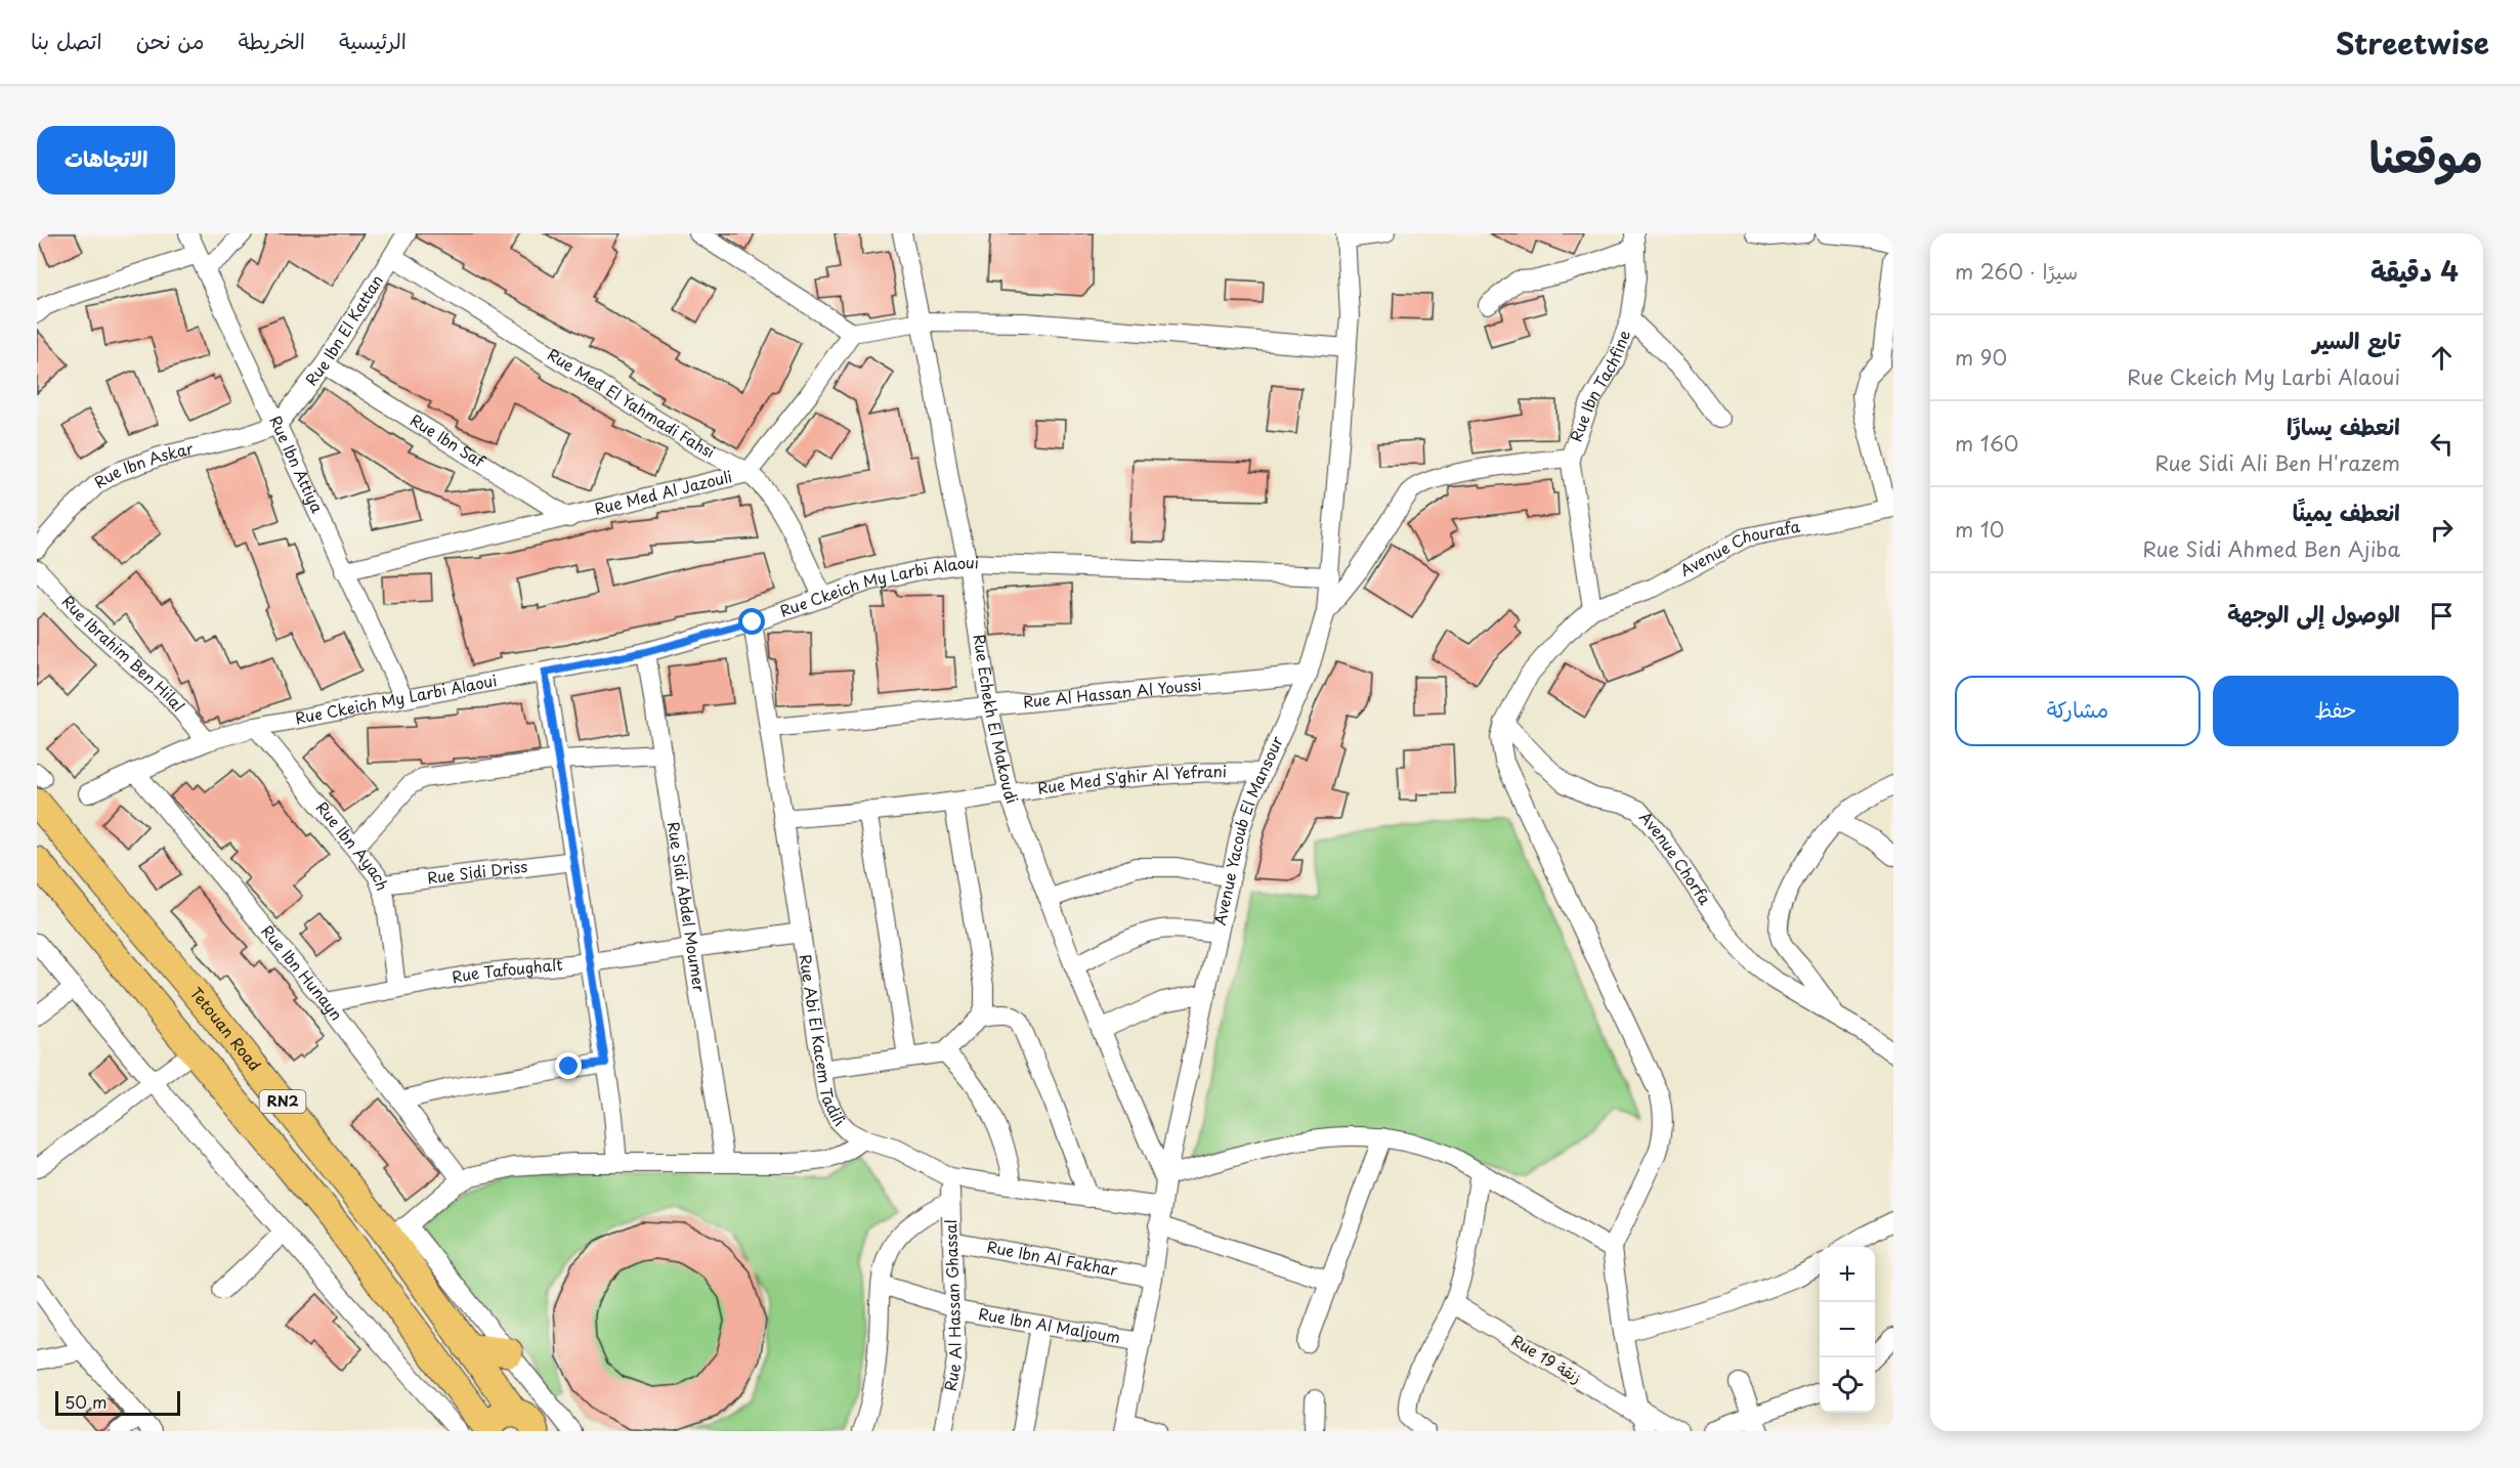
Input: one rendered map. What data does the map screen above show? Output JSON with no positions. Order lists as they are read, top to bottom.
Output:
{
  "streets": {
    "highway": ["Tetouan Road", "RN2"],
    "street": [
      "Rue Ibn El Kattan",
      "Rue Ibn Tachfine",
      "Rue Med El Yahmadi Fahsi",
      "Rue Ibn Saf",
      "Rue Ibn Attiya",
      "Rue Ibn Askar",
      "Rue Med Al Jazouli",
      "Avenue Chourafa",
      "Rue Ckeich My Larbi Alaoui",
      "Rue Ibrahim Ben Hilal",
      "Rue Al Hassan Al Youssi",
      "Rue Echekh El Makoudi",
      "Rue Med S'ghir Al Yefrani",
      "Avenue Yacoub El Mansour",
      "Rue Ibn Ayach",
      "Avenue Chorfa",
      "Rue Sidi Driss",
      "Rue Sidi Abdel Moumer",
      "Rue Tafoughalt",
      "Rue Ibn Hunayn",
      "Rue Abi El Kacem Tadili",
      "Rue Ibn Al Fakhar",
      "Rue Al Hassan Ghassal",
      "Rue Ibn Al Maljoum",
      "Rue 19 زنقة"
    ]
  },
  "crossings": [
    ["Rue Ibn El Kattan", "Rue Med El Yahmadi Fahsi"],
    ["Rue Ibn El Kattan", "Rue Ibn Saf"],
    ["Rue Ibn El Kattan", "Rue Ibn Attiya"],
    ["Rue Ibn El Kattan", "Rue Ibn Askar"],
    ["Rue Ibn Tachfine", "Avenue Chourafa"],
    ["Rue Med El Yahmadi Fahsi", "Rue Med Al Jazouli"],
    ["Rue Med El Yahmadi Fahsi", "Rue Ckeich My Larbi Alaoui"],
    ["Rue Ibn Saf", "Rue Med Al Jazouli"],
    ["Rue Ibn Attiya", "Rue Ibn Askar"],
    ["Rue Ibn Attiya", "Rue Med Al Jazouli"],
    ["Rue Ibn Attiya", "Rue Ckeich My Larbi Alaoui"],
    ["Rue Ckeich My Larbi Alaoui", "Rue Ibrahim Ben Hilal"],
    ["Rue Ckeich My Larbi Alaoui", "Rue Echekh El Makoudi"],
    ["Rue Ckeich My Larbi Alaoui", "Avenue Yacoub El Mansour"],
    ["Rue Ckeich My Larbi Alaoui", "Rue Ibn Ayach"],
    ["Rue Ckeich My Larbi Alaoui", "Rue Sidi Abdel Moumer"],
    ["Rue Ckeich My Larbi Alaoui", "Rue Ibn Hunayn"],
    ["Rue Ckeich My Larbi Alaoui", "Rue Abi El Kacem Tadili"],
    ["Rue Al Hassan Al Youssi", "Rue Echekh El Makoudi"],
    ["Rue Al Hassan Al Youssi", "Avenue Yacoub El Mansour"],
    ["Rue Al Hassan Al Youssi", "Rue Abi El Kacem Tadili"],
    ["Rue Echekh El Makoudi", "Rue Med S'ghir Al Yefrani"],
    ["Rue Echekh El Makoudi", "Avenue Yacoub El Mansour"],
    ["Rue Med S'ghir Al Yefrani", "Avenue Yacoub El Mansour"],
    ["Rue Med S'ghir Al Yefrani", "Rue Abi El Kacem Tadili"],
    ["Avenue Yacoub El Mansour", "Rue Abi El Kacem Tadili"],
    ["Avenue Yacoub El Mansour", "Rue Ibn Al Fakhar"],
    ["Avenue Yacoub El Mansour", "Rue Ibn Al Maljoum"],
    ["Rue Ibn Ayach", "Rue Sidi Driss"],
    ["Rue Ibn Ayach", "Rue Tafoughalt"],
    ["Rue Sidi Abdel Moumer", "Rue Tafoughalt"],
    ["Rue Tafoughalt", "Rue Ibn Hunayn"],
    ["Rue Tafoughalt", "Rue Abi El Kacem Tadili"],
    ["Tetouan Road", "RN2"],
    ["Rue Abi El Kacem Tadili", "Rue Al Hassan Ghassal"],
    ["Rue Ibn Al Fakhar", "Rue Al Hassan Ghassal"],
    ["Rue Al Hassan Ghassal", "Rue Ibn Al Maljoum"]
  ],
  "scale_bar": "50 m",
  "page": {
    "header": "Streetwise",
    "nav": [
      "الرئيسية",
      "الخريطة",
      "من نحن",
      "اتصل بنا"
    ],
    "title": "موقعنا",
    "buttons": [
      "الاتجاهات",
      ["حفظ", "مشاركة"]
    ],
    "heading": ["4 دقيقة", "سيرًا · 260 m"],
    "list": [
      ["تابع السير", "Rue Ckeich My Larbi Alaoui", "90 m"],
      ["انعطف يسارًا", "Rue Sidi Ali Ben H'razem", "160 m"],
      ["انعطف يمينًا", "Rue Sidi Ahmed Ben Ajiba", "10 m"],
      "الوصول إلى الوجهة"
    ],
    "map_buttons": ["+", "−"],
    "scale": "50 m"
  }
}
